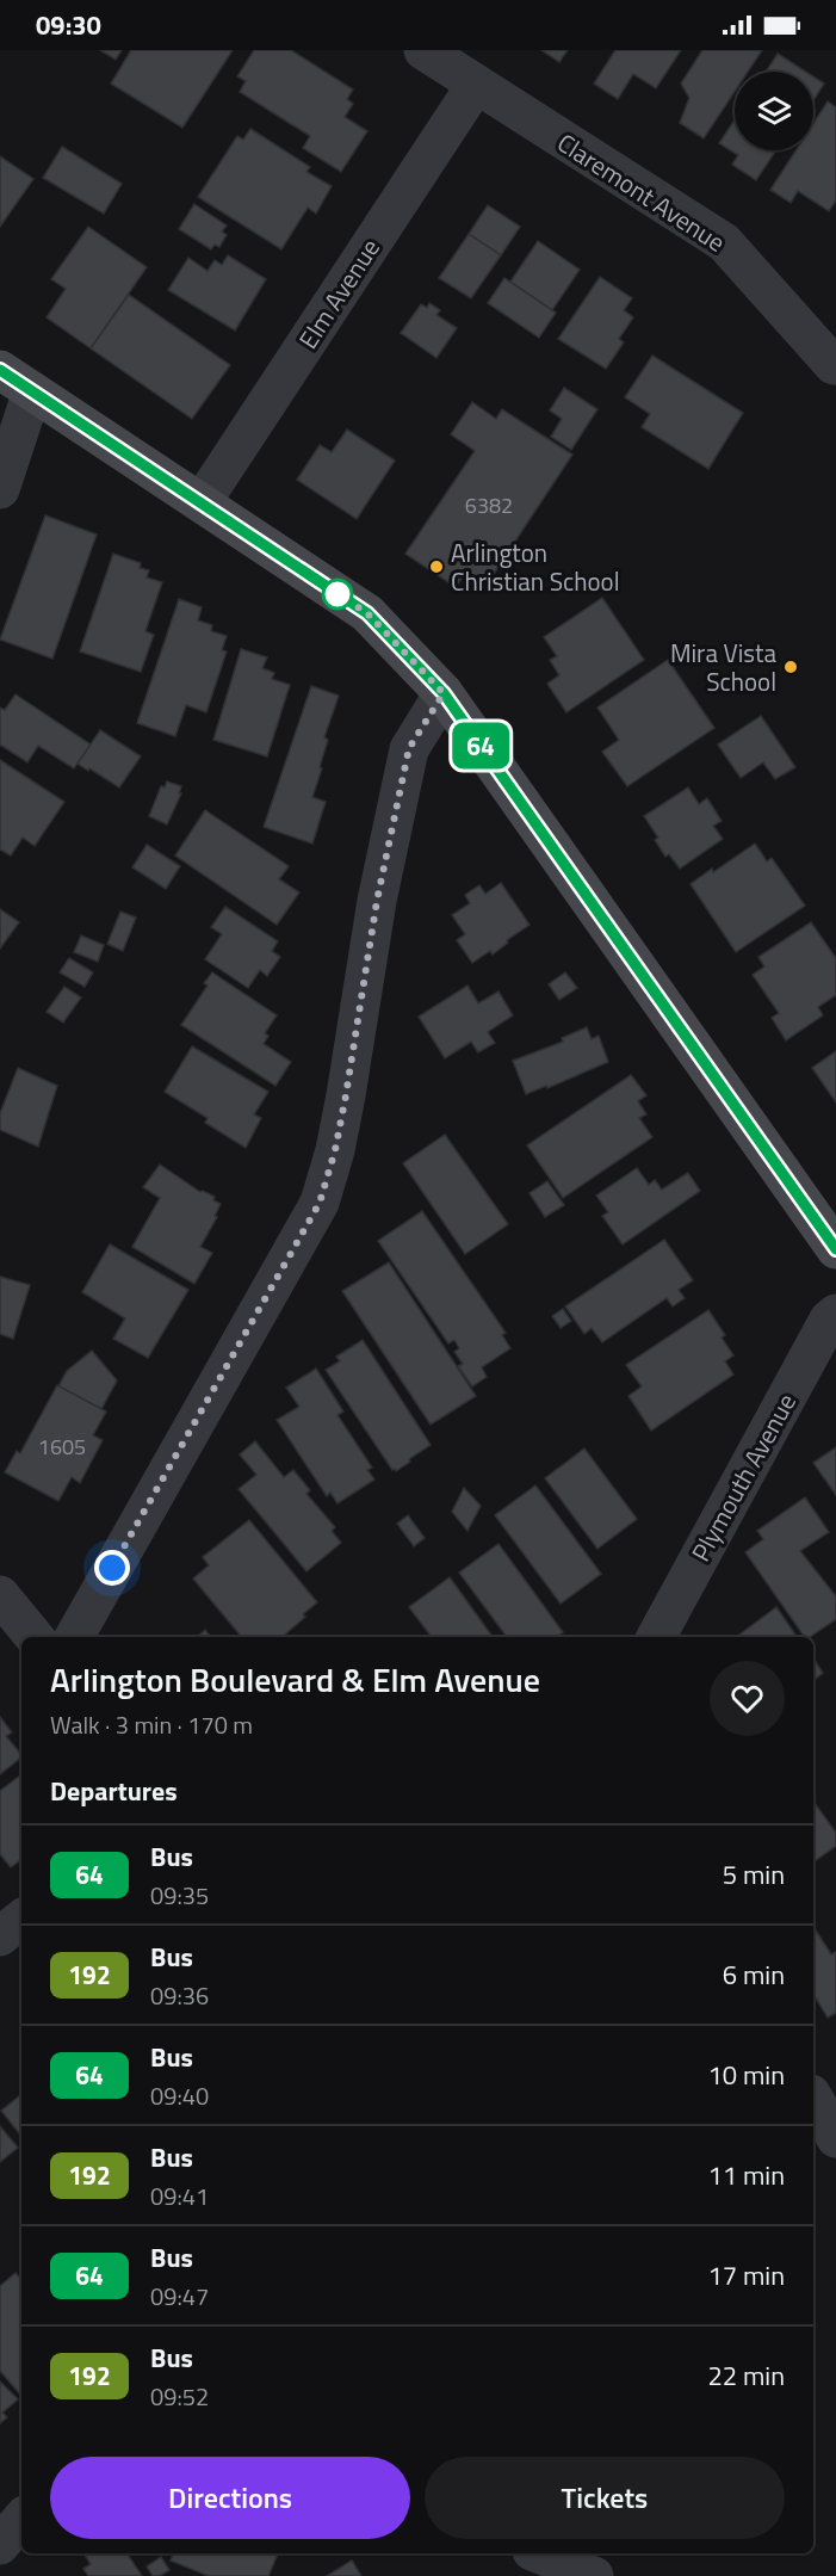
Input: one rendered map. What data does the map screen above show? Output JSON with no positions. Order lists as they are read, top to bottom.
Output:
{
  "streets": {
    "street": ["Claremont Avenue", "Elm Avenue", "Plymouth Avenue"]
  },
  "crossings": [
    ["Claremont Avenue", "Elm Avenue"]
  ],
  "places": ["Arlington Christian School", "Mira Vista School"],
  "lines": ["bus line 64"],
  "house_numbers": ["6382", "1605"],
  "page": {
    "status": "09:30",
    "on_map": "64",
    "heading": [
      ["Arlington Boulevard & Elm Avenue", "Walk · 3 min · 170 m"],
      "Departures"
    ],
    "list": [
      {
        "mark": "64",
        "name": "Bus",
        "note": "09:35",
        "value": "5 min"
      },
      {
        "mark": "192",
        "name": "Bus",
        "note": "09:36",
        "value": "6 min"
      },
      {
        "mark": "64",
        "name": "Bus",
        "note": "09:40",
        "value": "10 min"
      },
      {
        "mark": "192",
        "name": "Bus",
        "note": "09:41",
        "value": "11 min"
      },
      {
        "mark": "64",
        "name": "Bus",
        "note": "09:47",
        "value": "17 min"
      },
      {
        "mark": "192",
        "name": "Bus",
        "note": "09:52",
        "value": "22 min"
      }
    ],
    "buttons": ["Directions", "Tickets"]
  }
}
